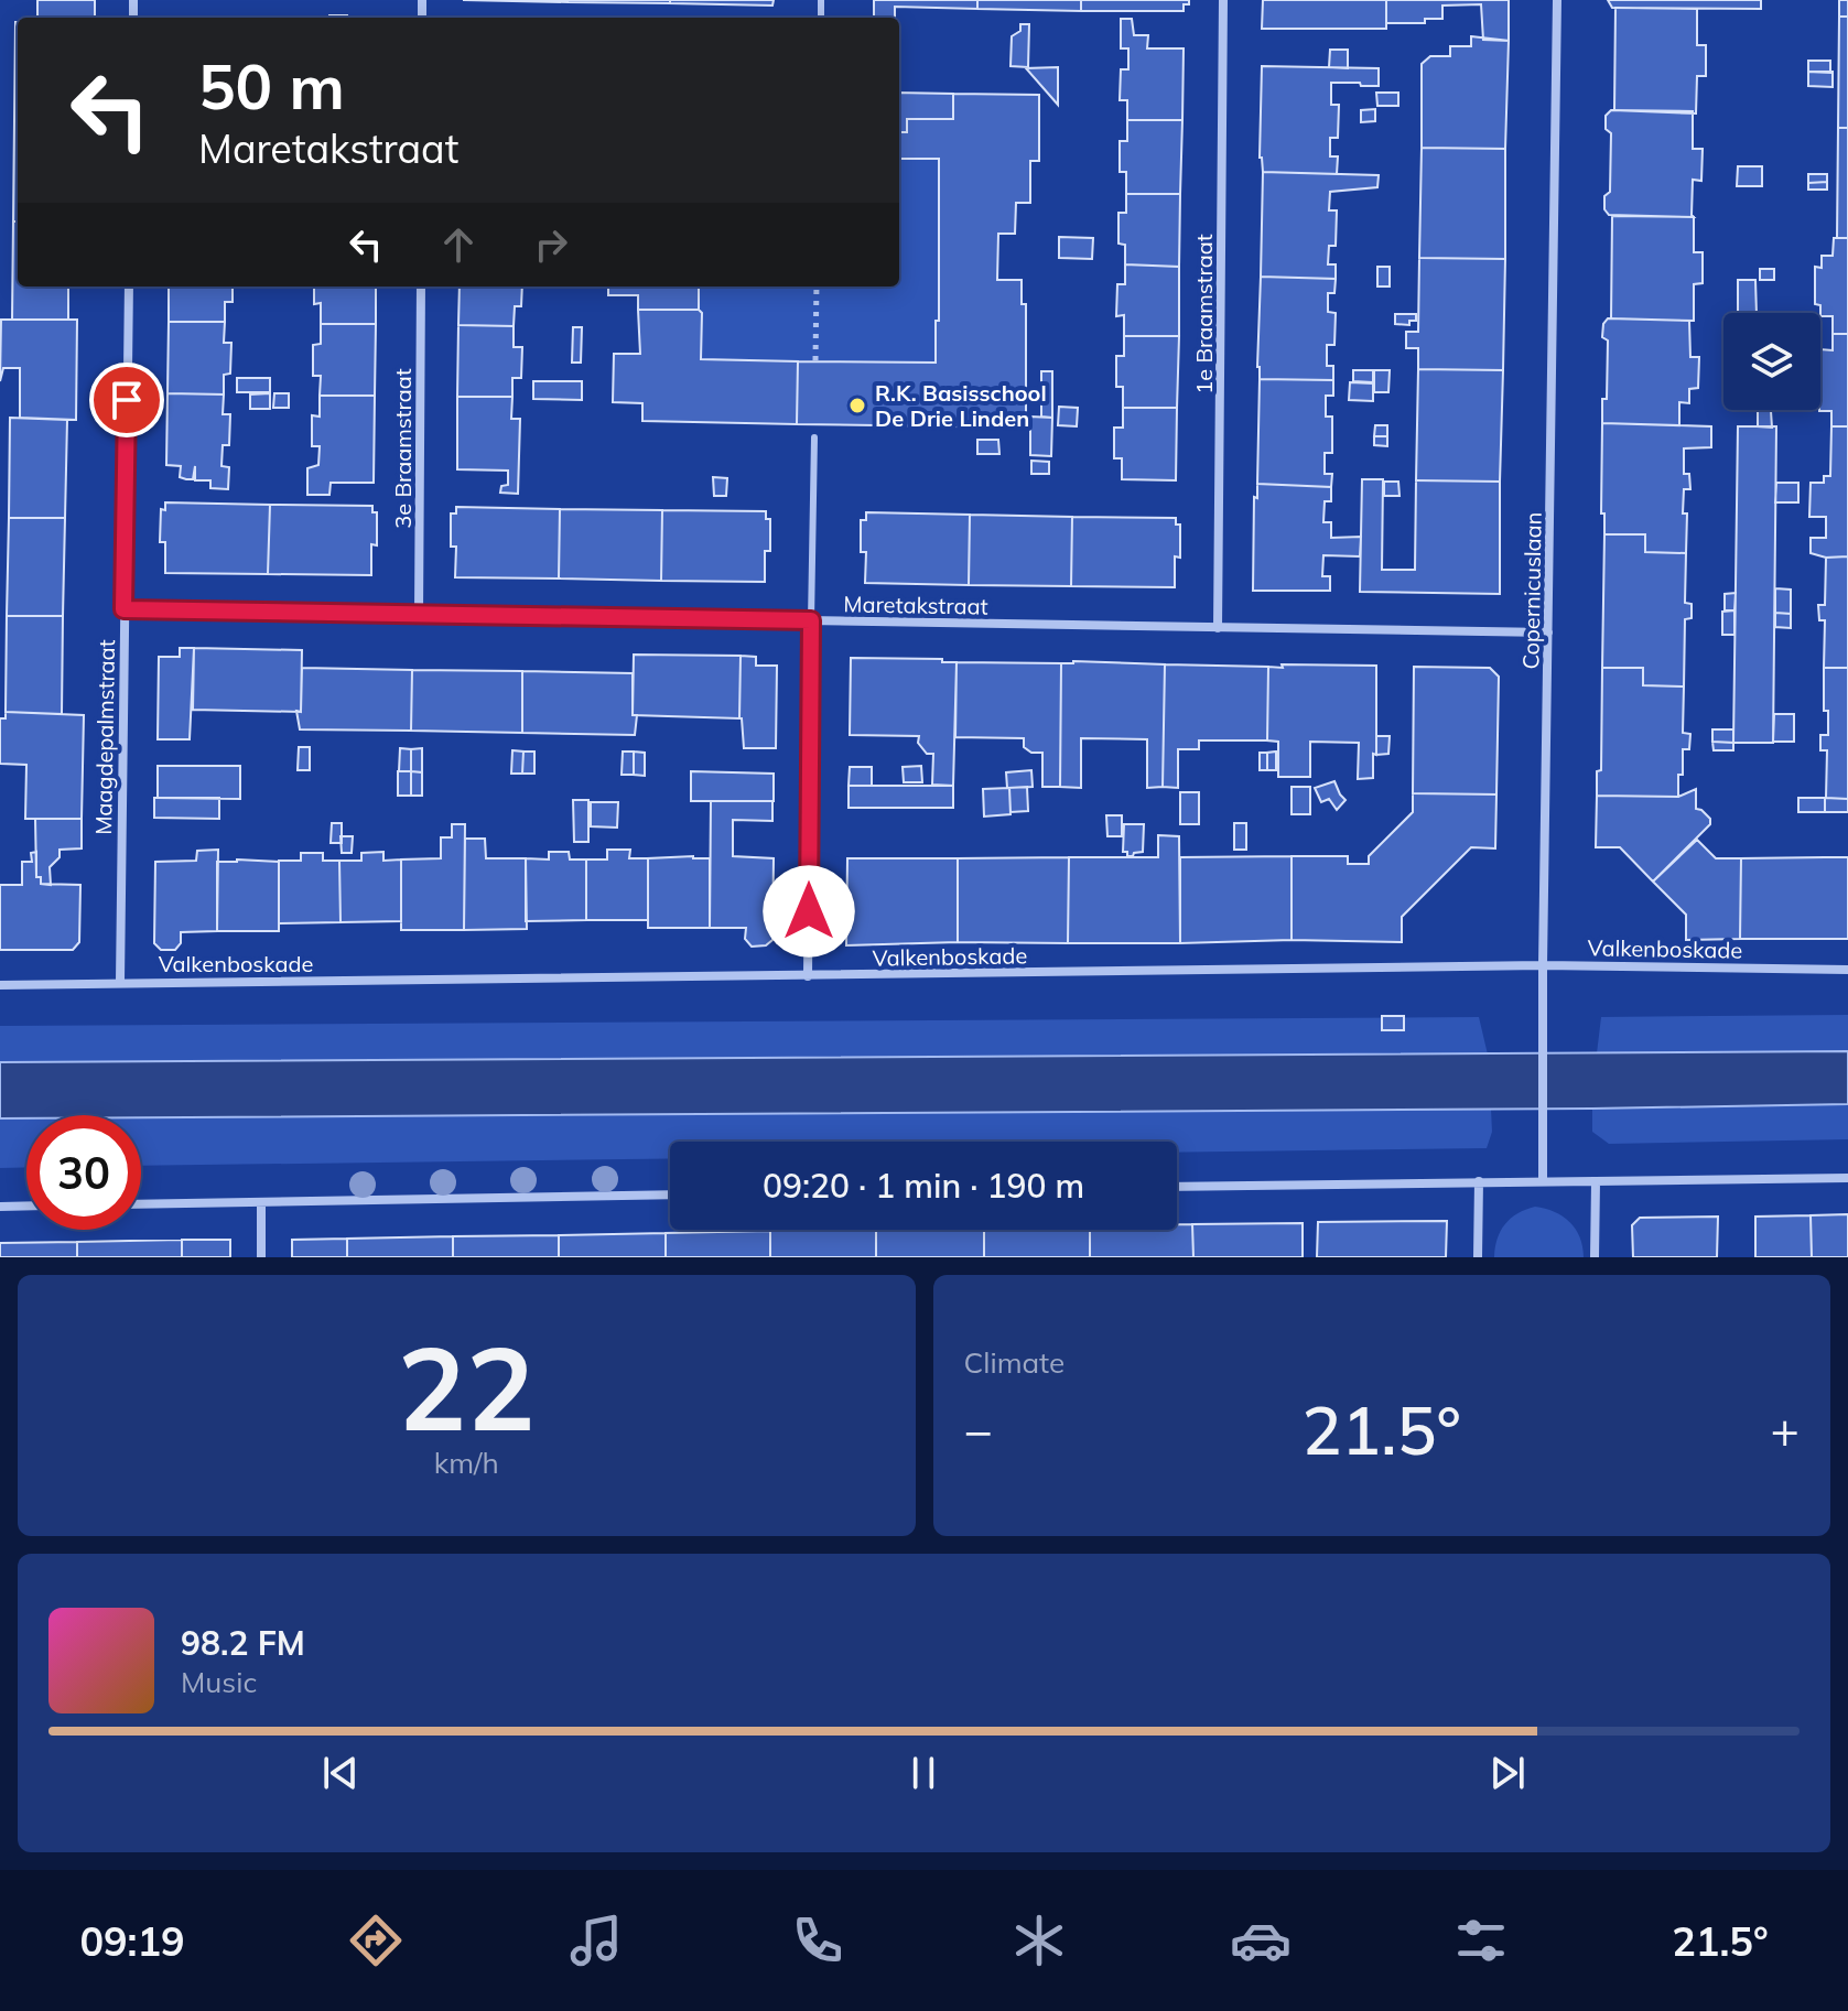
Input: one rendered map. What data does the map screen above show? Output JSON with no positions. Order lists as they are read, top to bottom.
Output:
{
  "streets": {
    "street": [
      "1e Braamstraat",
      "3e Braamstraat",
      "Copernicuslaan",
      "Maretakstraat",
      "Maagdepalmstraat",
      "Valkenboskade"
    ]
  },
  "crossings": [
    ["1e Braamstraat", "Maretakstraat"],
    ["3e Braamstraat", "Maretakstraat"],
    ["Copernicuslaan", "Maretakstraat"],
    ["Copernicuslaan", "Valkenboskade"],
    ["Maretakstraat", "Maagdepalmstraat"],
    ["Maagdepalmstraat", "Valkenboskade"]
  ],
  "places": ["R.K. Basisschool De Drie Linden"],
  "page": {
    "turn": ["50 m", "Maretakstraat"],
    "limit": "30",
    "trip": "09:20 · 1 min · 190 m",
    "tile": [
      ["22", "km/h"],
      "Climate"
    ],
    "heat": ["−", "21.5°", "+"],
    "song": ["98.2 FM", "Music"],
    "tabs": ["09:19", "21.5°"]
  }
}
